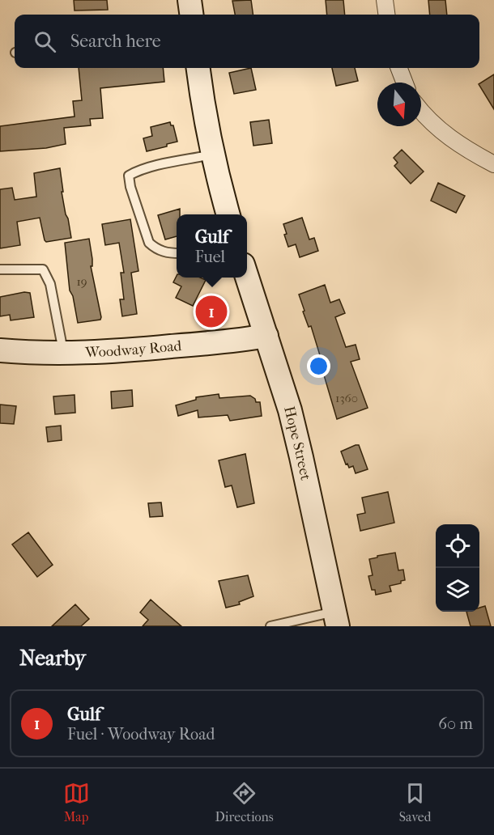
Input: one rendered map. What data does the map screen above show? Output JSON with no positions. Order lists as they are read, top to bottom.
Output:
{
  "streets": {
    "main road": ["Woodway Road", "Hope Street"]
  },
  "crossings": [
    ["Woodway Road", "Hope Street"]
  ],
  "house_numbers": ["19", "1360"],
  "north": "bottom",
  "page": {
    "search": "Search here",
    "popup": ["Gulf", "Fuel"],
    "pins": "1",
    "heading": "Nearby",
    "list": [
      {
        "mark": "1",
        "name": "Gulf",
        "note": "Fuel · Woodway Road",
        "value": "60 m"
      }
    ],
    "nav": ["Map", "Directions", "Saved"]
  }
}
